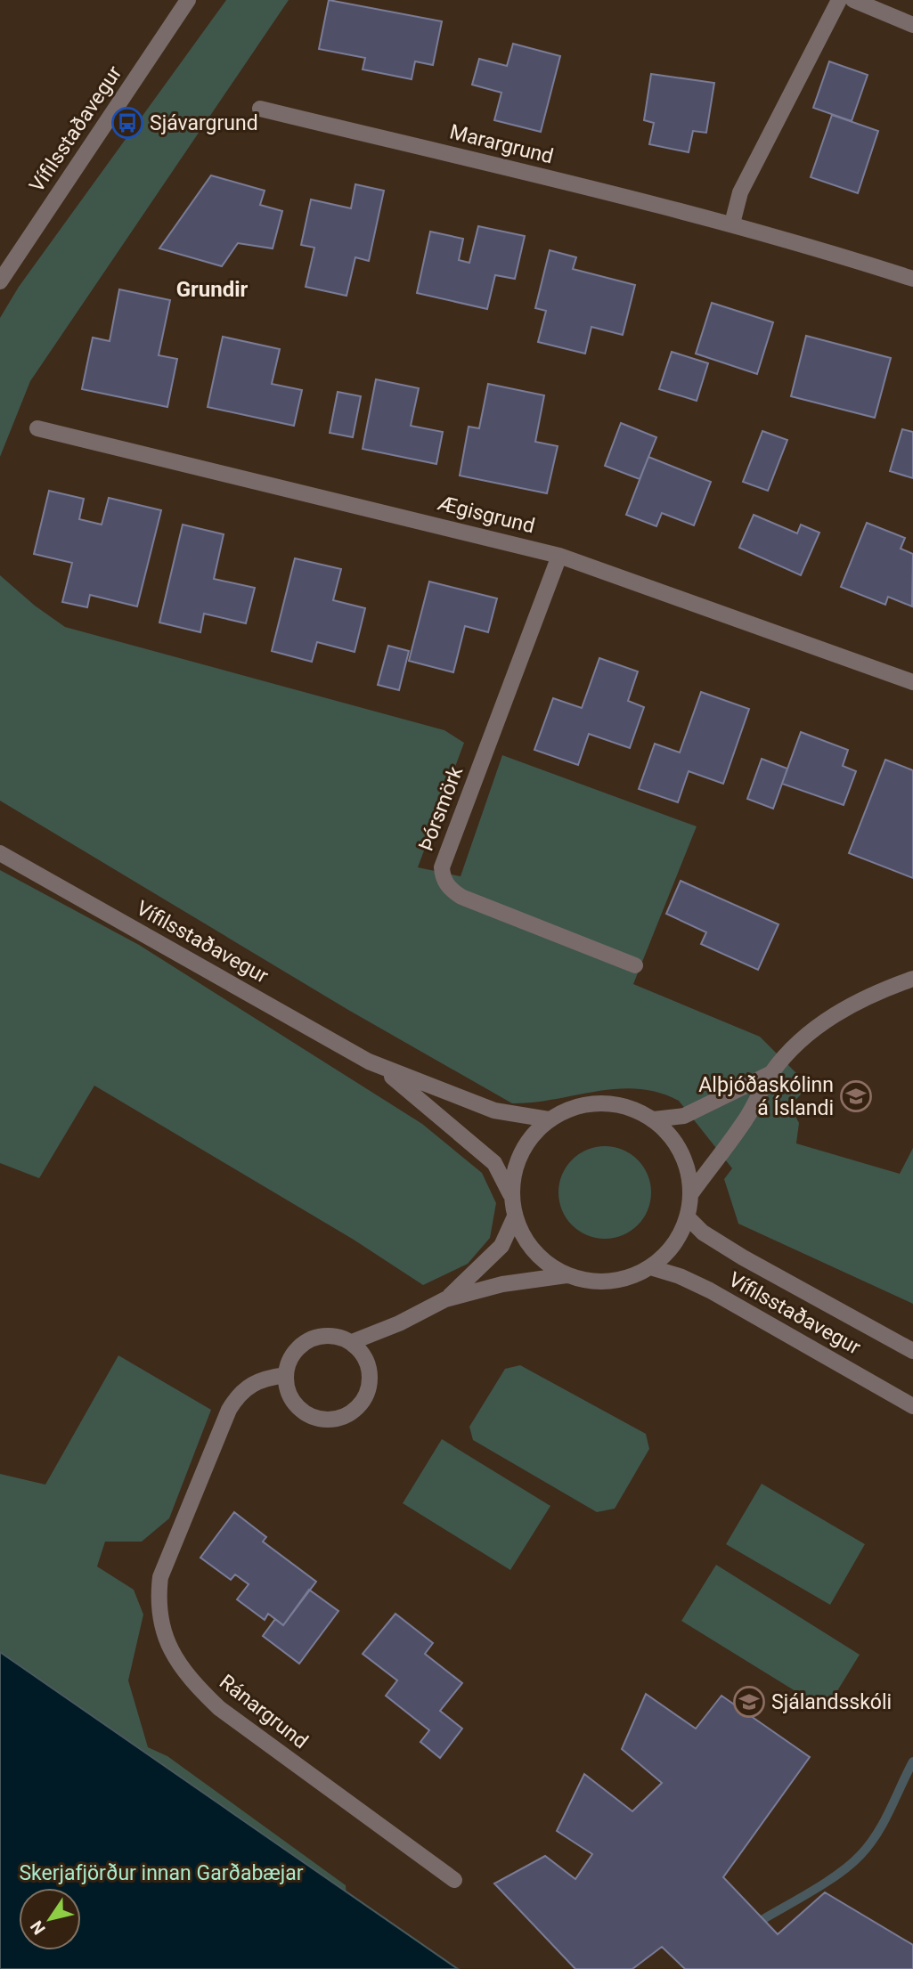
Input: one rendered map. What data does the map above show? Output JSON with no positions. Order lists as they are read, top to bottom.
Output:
{
  "streets": {
    "street": [
      "Vífilsstaðavegur",
      "Marargrund",
      "Ægisgrund",
      "Þórsmörk",
      "Ránargrund"
    ]
  },
  "crossings": [
    ["Ægisgrund", "Þórsmörk"]
  ],
  "districts": ["Grundir"],
  "parks": ["Skerjafjörður innan Garðabæjar"],
  "places": {
    "bus stop": ["Sjávargrund"],
    "school or university": ["Alþjóðaskólinn á Íslandi", "Sjálandsskóli"]
  },
  "north": "bottom left"
}
